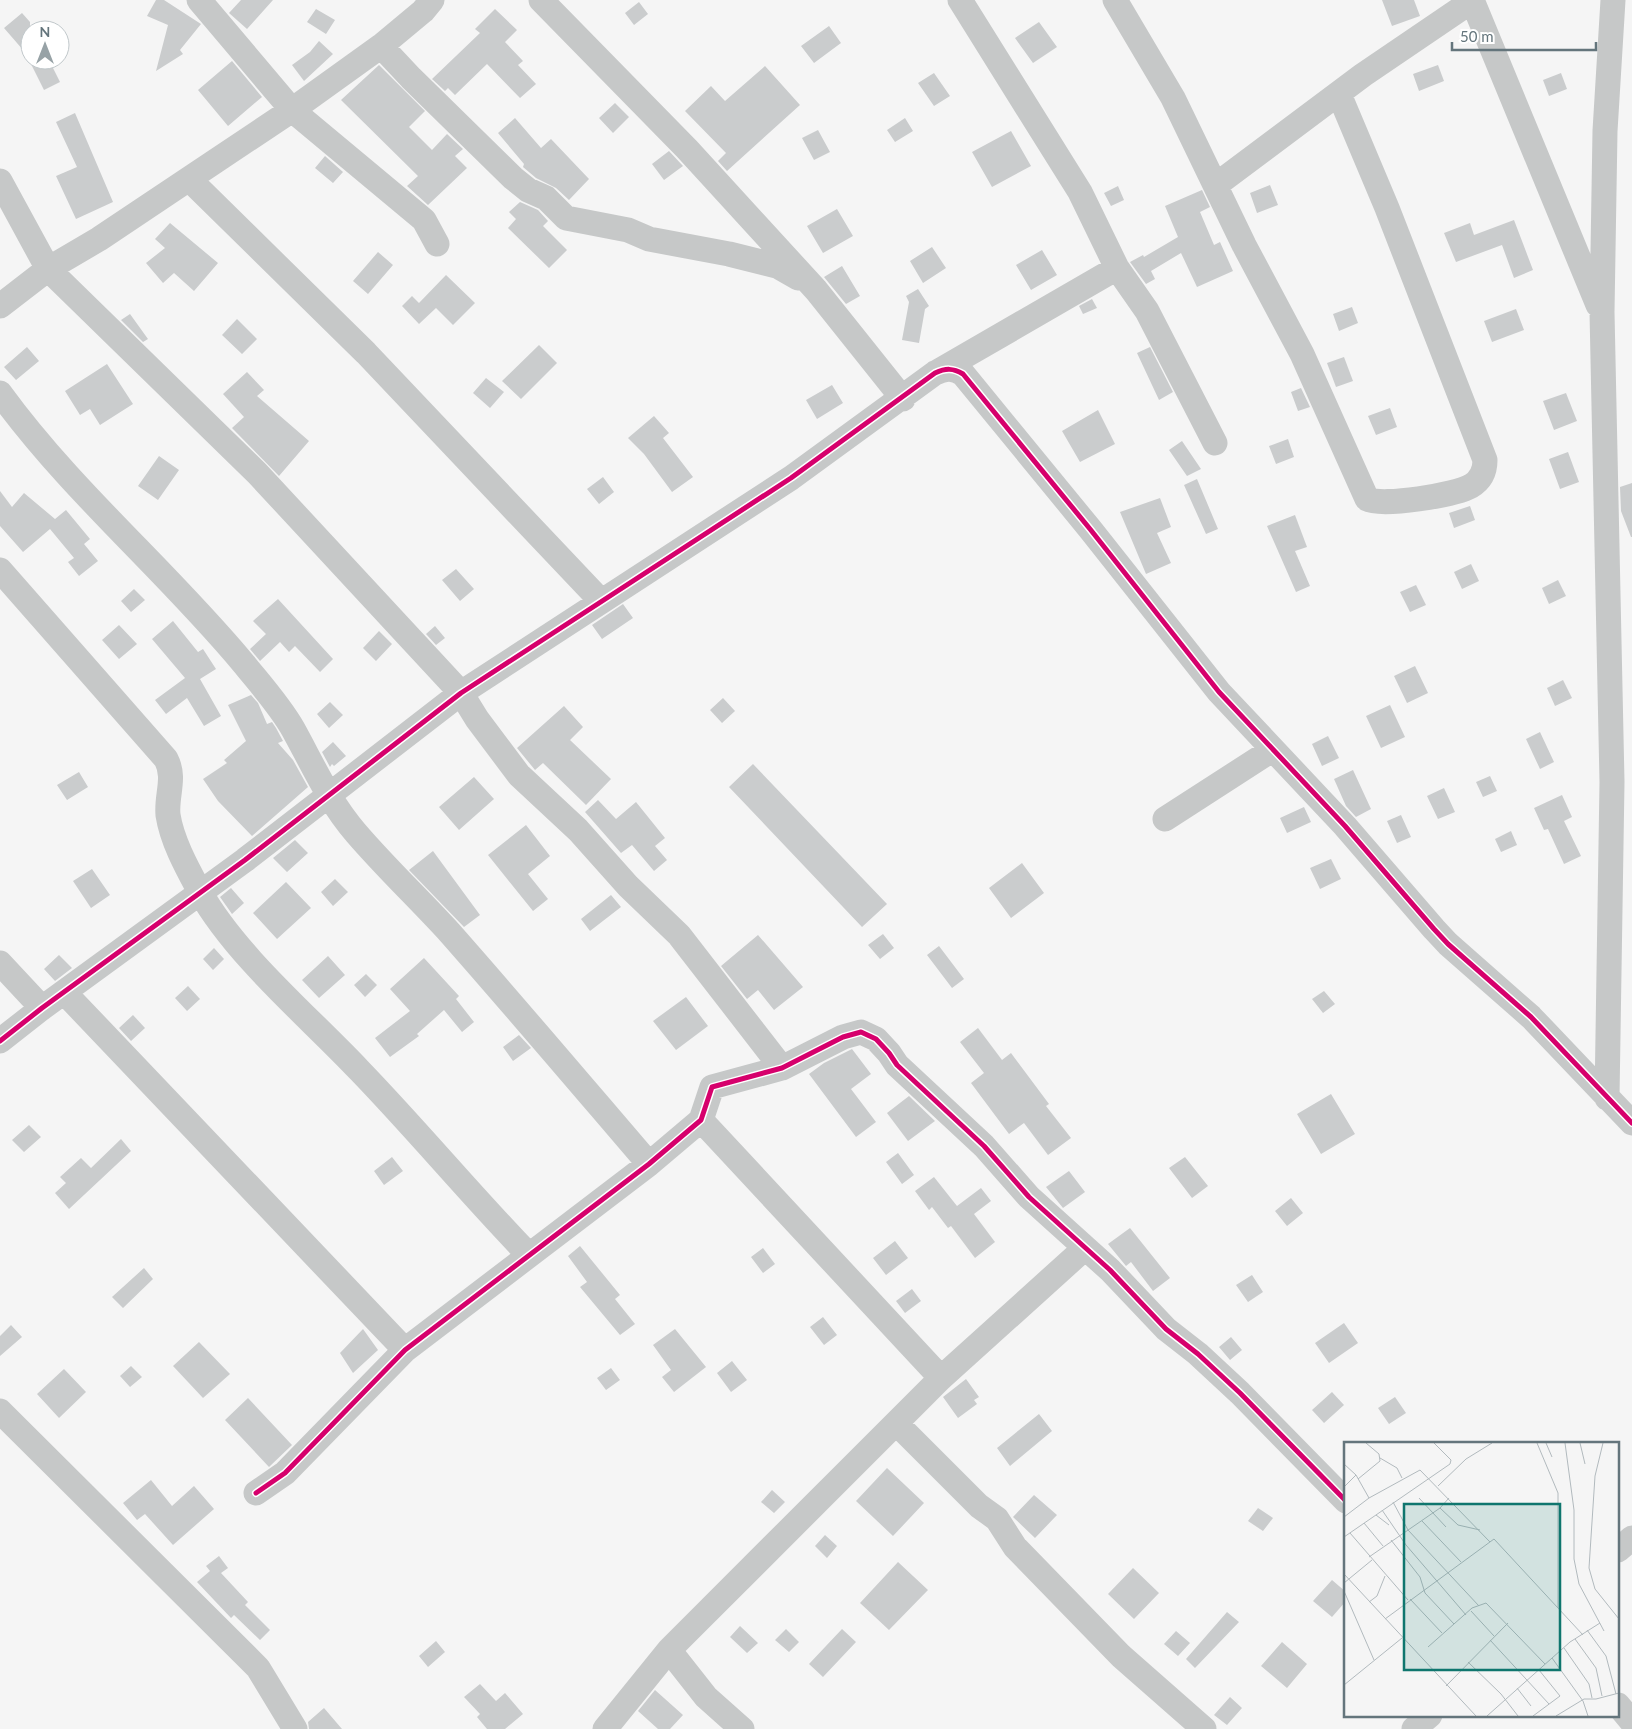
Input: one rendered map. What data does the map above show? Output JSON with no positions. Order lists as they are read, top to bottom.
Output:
{
  "scale_bar": "50 m",
  "north": "top"
}
